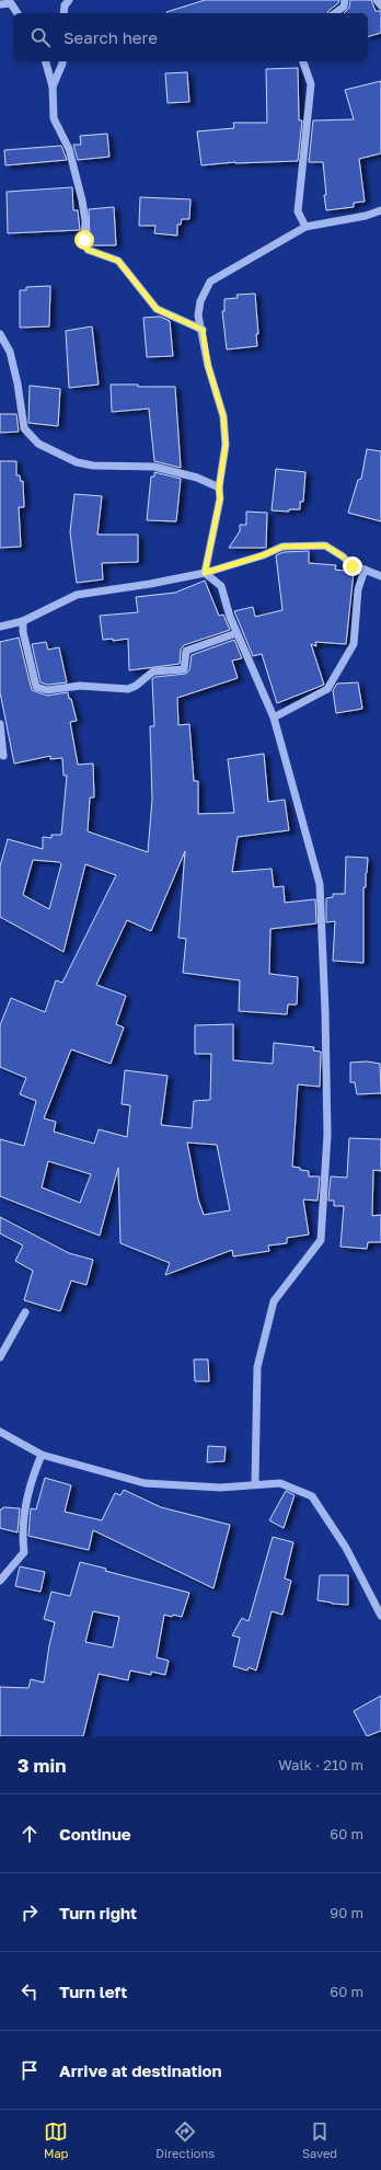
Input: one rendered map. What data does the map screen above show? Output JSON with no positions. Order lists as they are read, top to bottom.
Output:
{
  "page": {
    "search": "Search here",
    "heading": ["3 min", "Walk · 210 m"],
    "list": [
      ["Continue", "60 m"],
      ["Turn right", "90 m"],
      ["Turn left", "60 m"],
      "Arrive at destination"
    ],
    "nav": ["Map", "Directions", "Saved"]
  }
}
